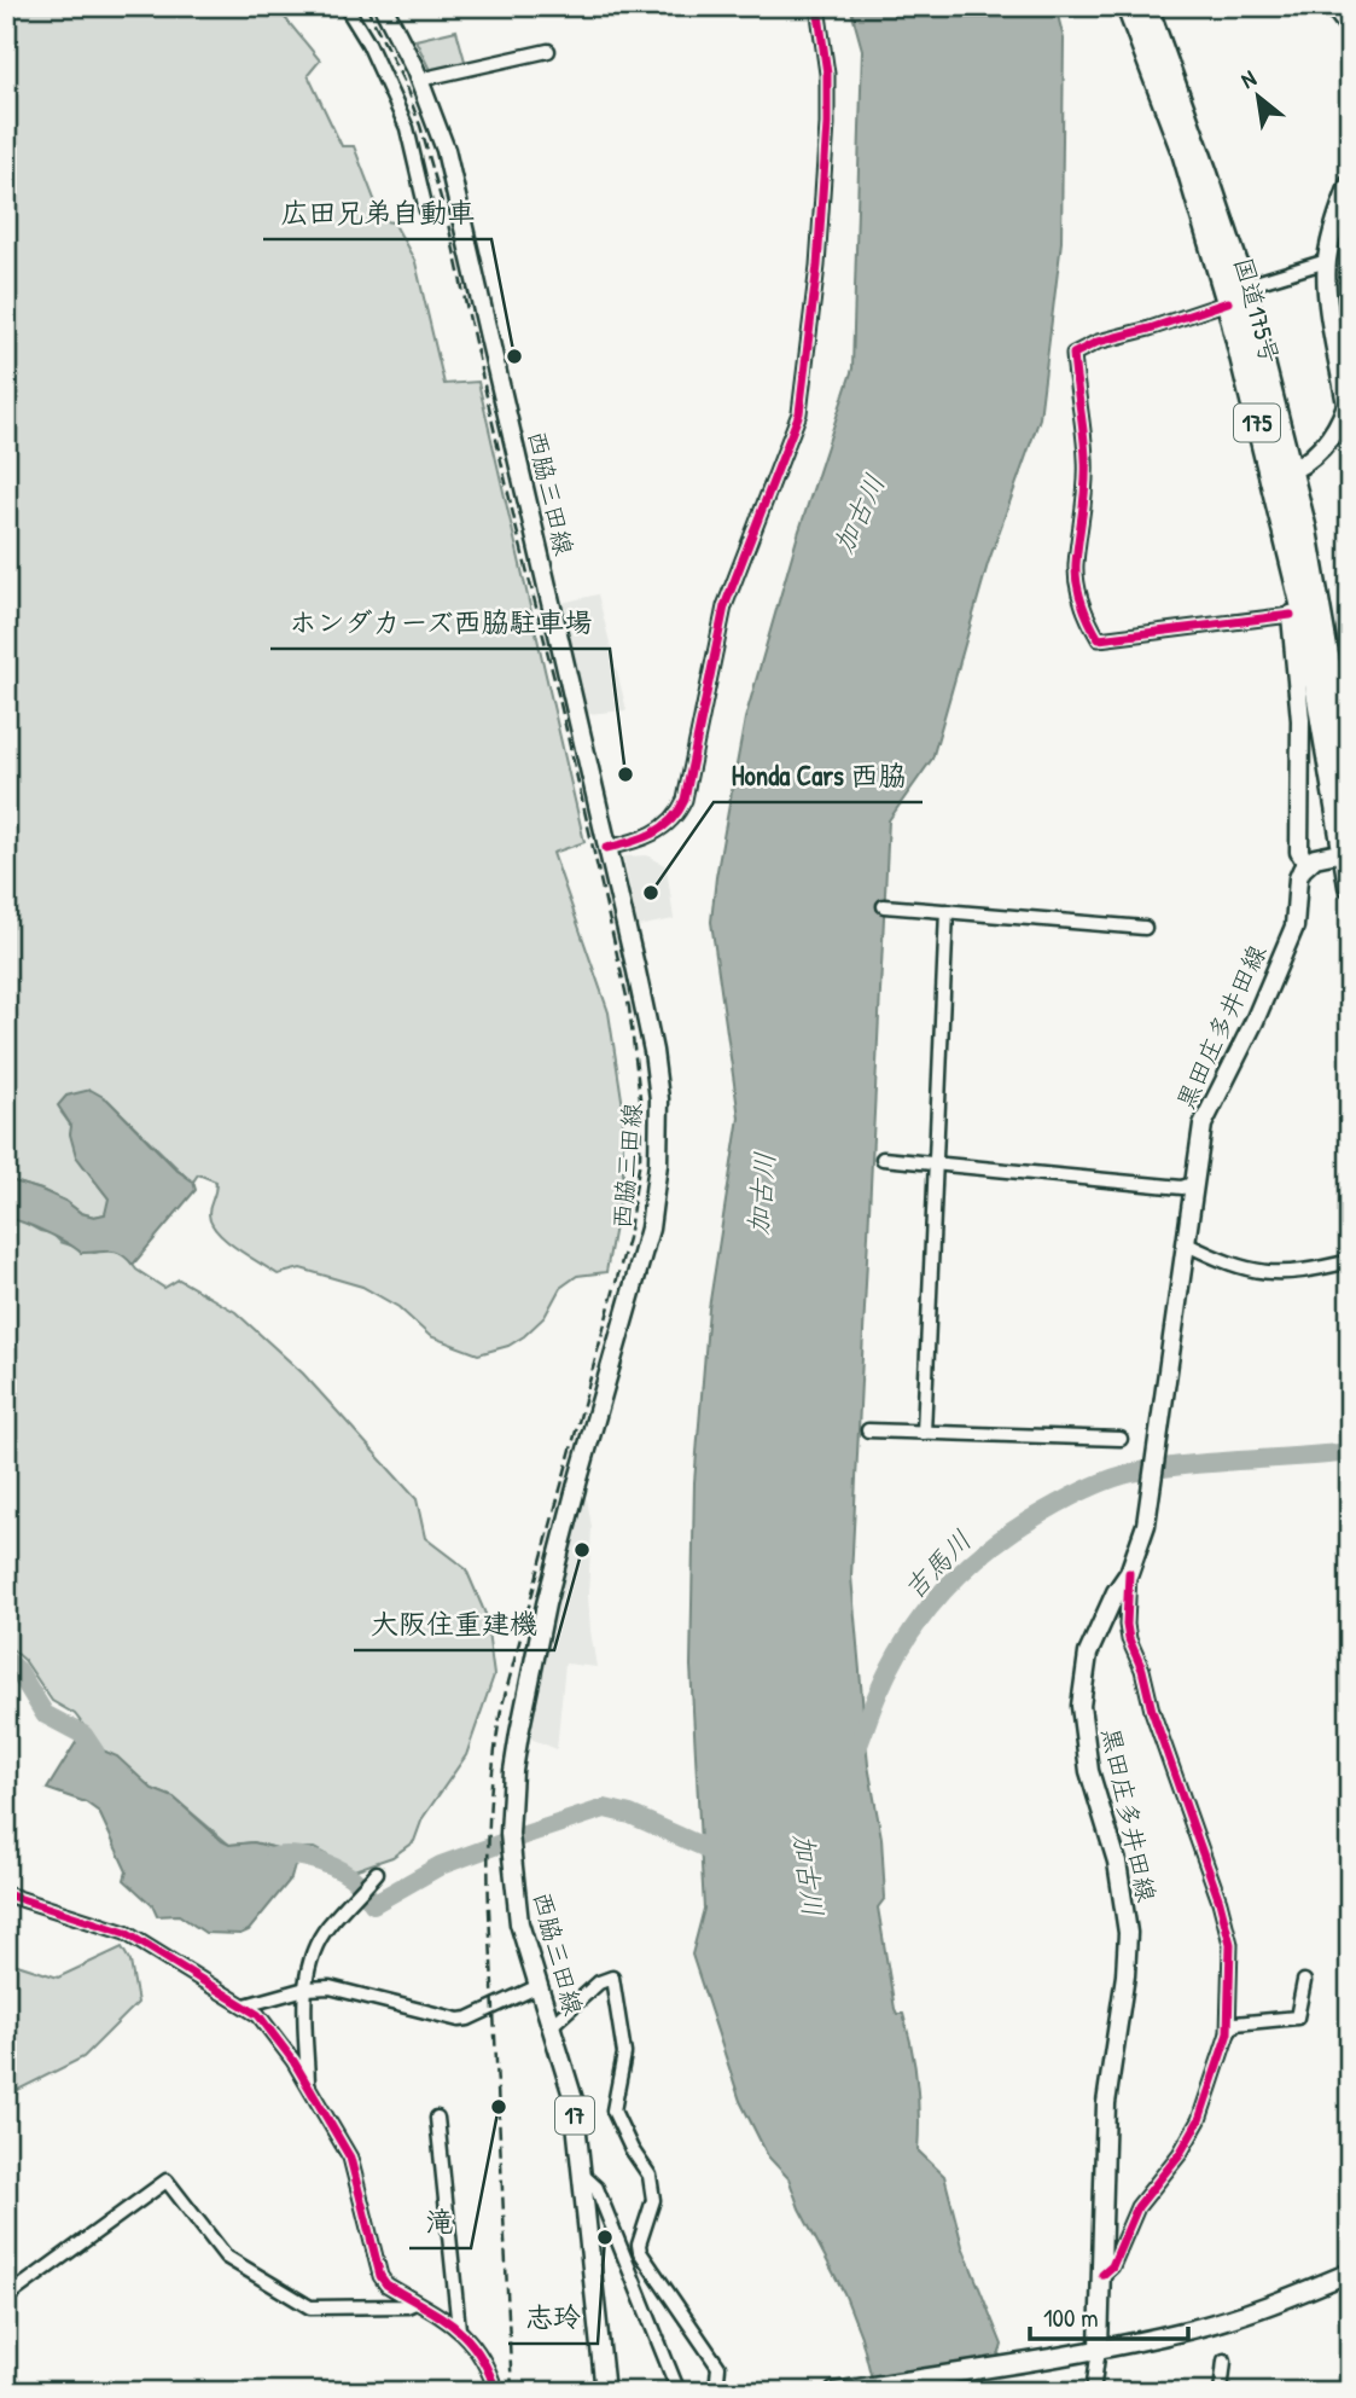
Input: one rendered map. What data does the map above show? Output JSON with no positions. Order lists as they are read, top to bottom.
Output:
{
  "streets": {
    "highway": ["国道175号", "175"],
    "main road": ["西脇三田線", "黒田庄多井田線", "17"]
  },
  "crossings": [
    ["国道175号", "黒田庄多井田線"]
  ],
  "water": ["加古川", "吉馬川"],
  "places": [
    "広田兄弟自動車",
    "ホンダカーズ西脇駐車場",
    "Honda Cars 西脇",
    "大阪住重建機",
    "滝",
    "志玲"
  ],
  "scale_bar": "100 m",
  "north": "top left"
}
